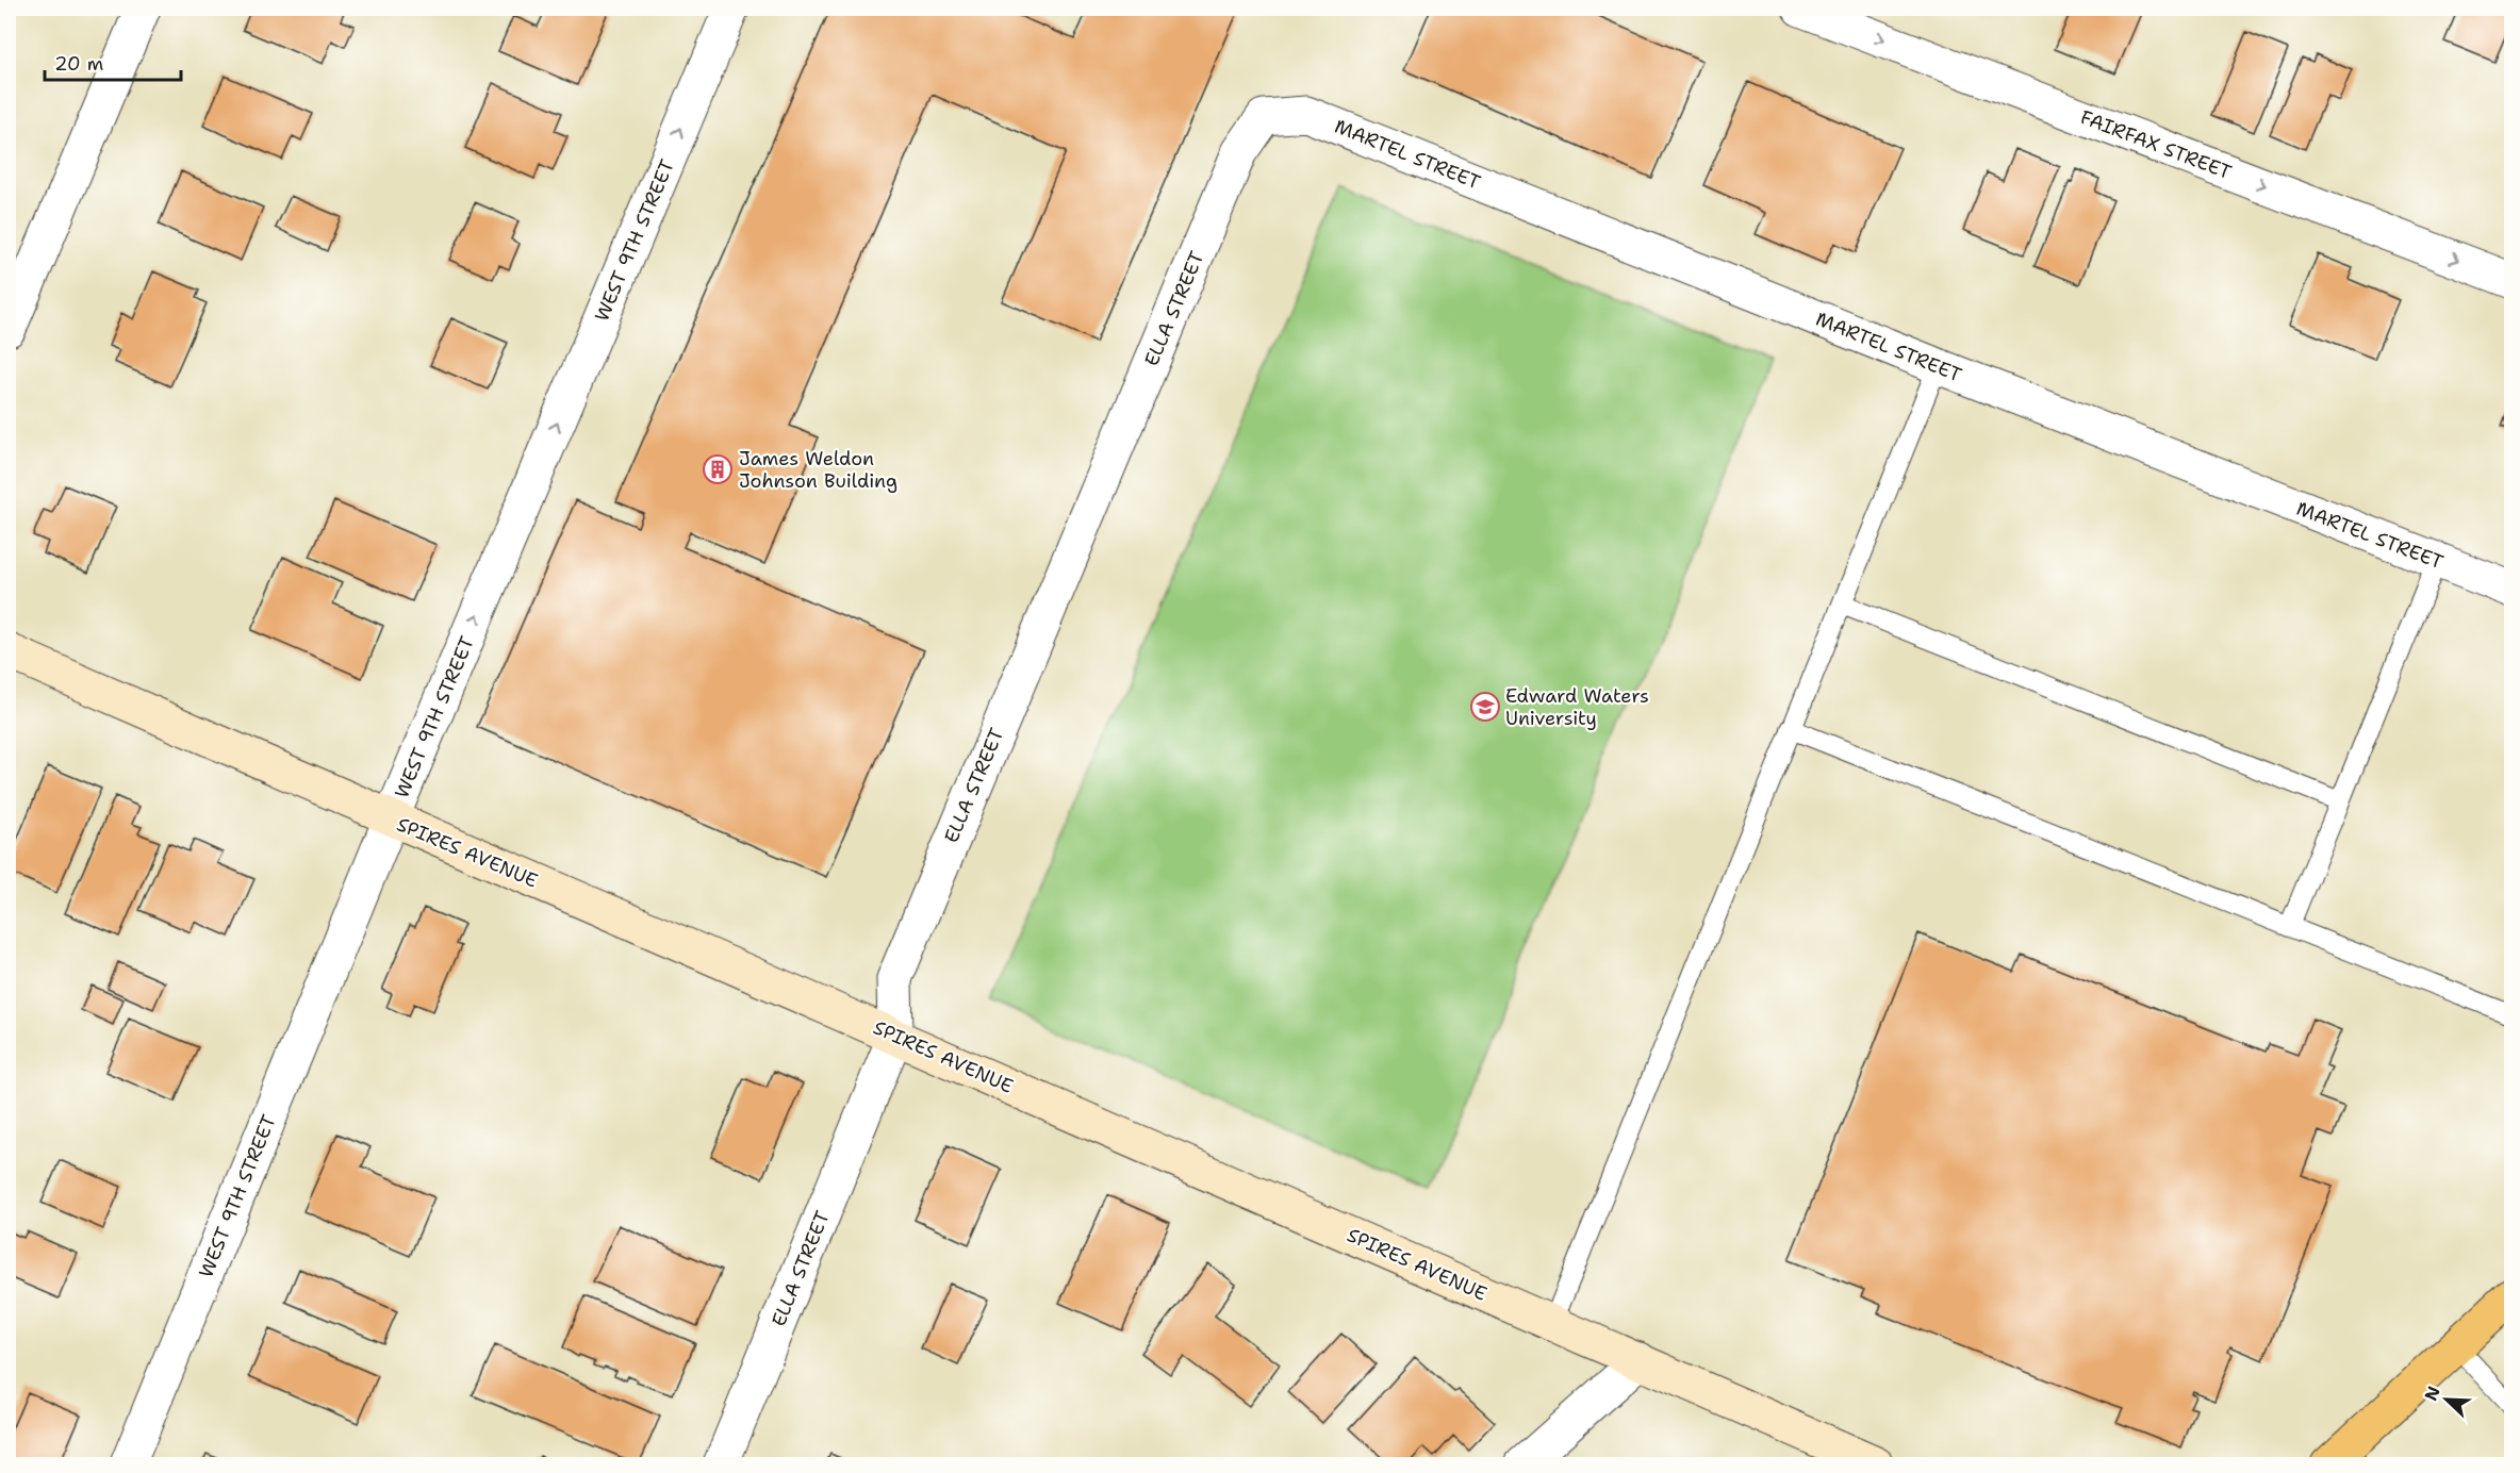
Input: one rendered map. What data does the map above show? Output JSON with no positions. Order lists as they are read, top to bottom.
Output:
{
  "streets": {
    "main road": ["SPIRES AVENUE"],
    "street": [
      "FAIRFAX STREET",
      "MARTEL STREET",
      "WEST 9TH STREET",
      "ELLA STREET"
    ]
  },
  "crossings": [
    ["MARTEL STREET", "ELLA STREET"],
    ["WEST 9TH STREET", "SPIRES AVENUE"],
    ["ELLA STREET", "SPIRES AVENUE"]
  ],
  "one_way": ["FAIRFAX STREET", "WEST 9TH STREET"],
  "places": {
    "building": ["James Weldon Johnson Building"],
    "school or university": ["Edward Waters University"]
  },
  "scale_bar": "20 m",
  "north": "top left"
}
